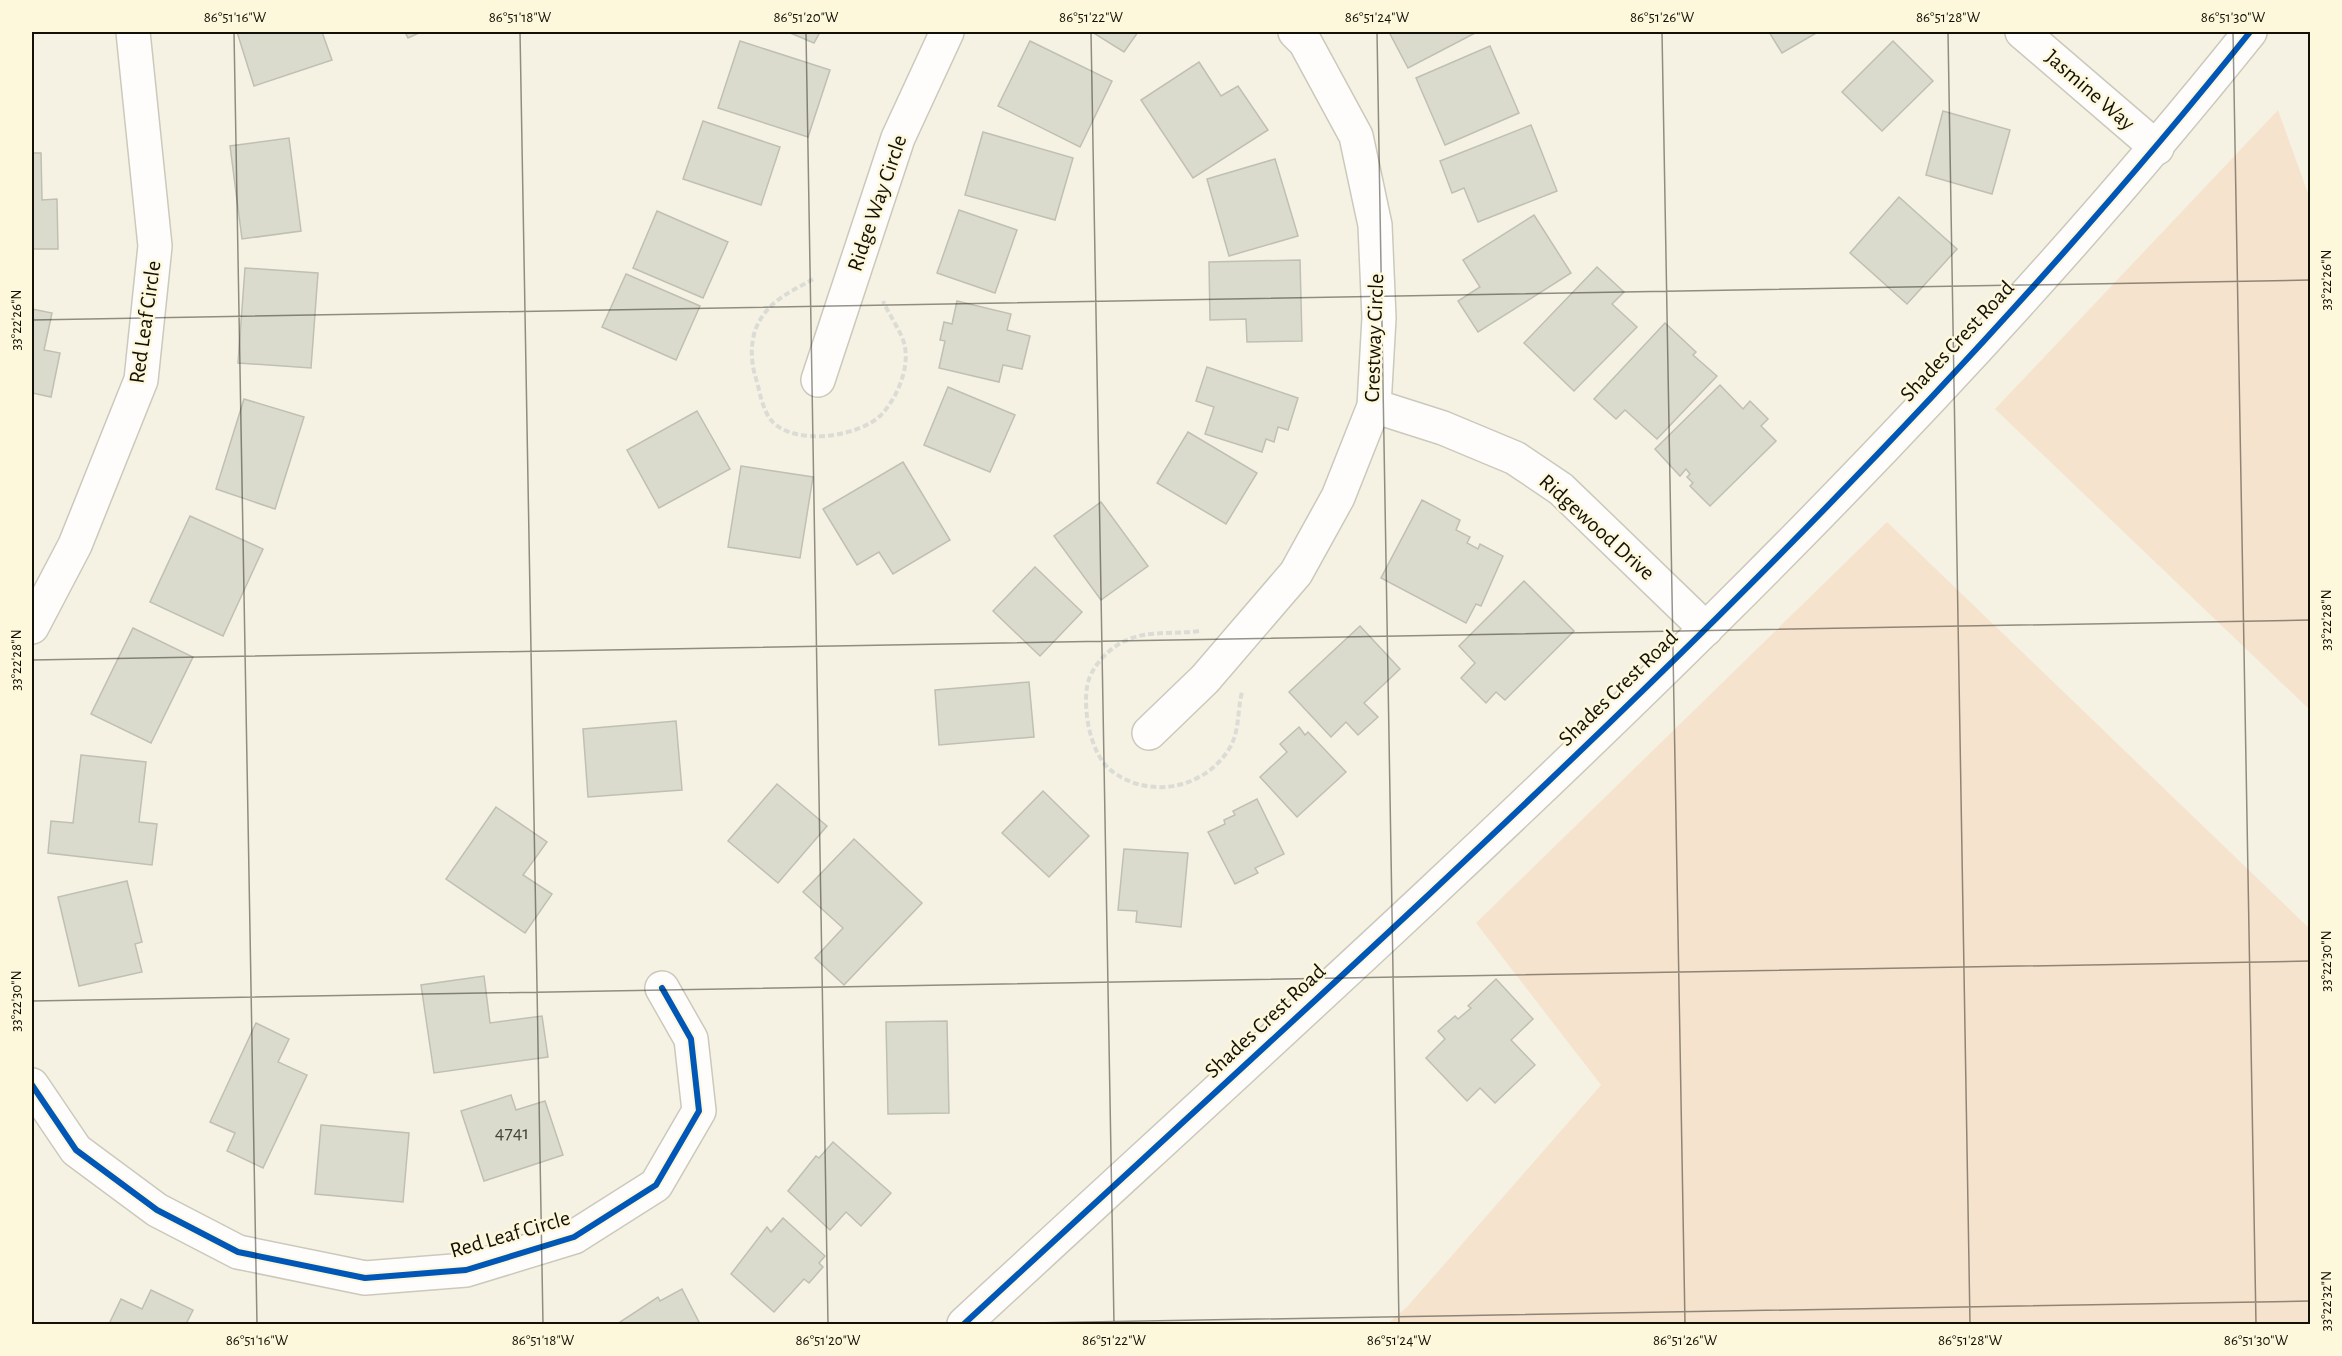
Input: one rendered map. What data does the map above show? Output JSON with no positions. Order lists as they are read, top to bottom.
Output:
{
  "streets": {
    "street": [
      "Jasmine Way",
      "Ridge Way Circle",
      "Red Leaf Circle",
      "Crestway Circle",
      "Shades Crest Road",
      "Ridgewood Drive"
    ]
  },
  "crossings": [
    ["Jasmine Way", "Shades Crest Road"],
    ["Crestway Circle", "Ridgewood Drive"],
    ["Shades Crest Road", "Ridgewood Drive"]
  ],
  "house_numbers": ["4741"],
  "coordinates": [
    "86°51'16\"W",
    "86°51'18\"W",
    "86°51'20\"W",
    "86°51'22\"W",
    "86°51'24\"W",
    "86°51'26\"W",
    "86°51'28\"W",
    "86°51'30\"W",
    "33°22'26\"N",
    "33°22'28\"N",
    "33°22'30\"N",
    "33°22'32\"N"
  ]
}
